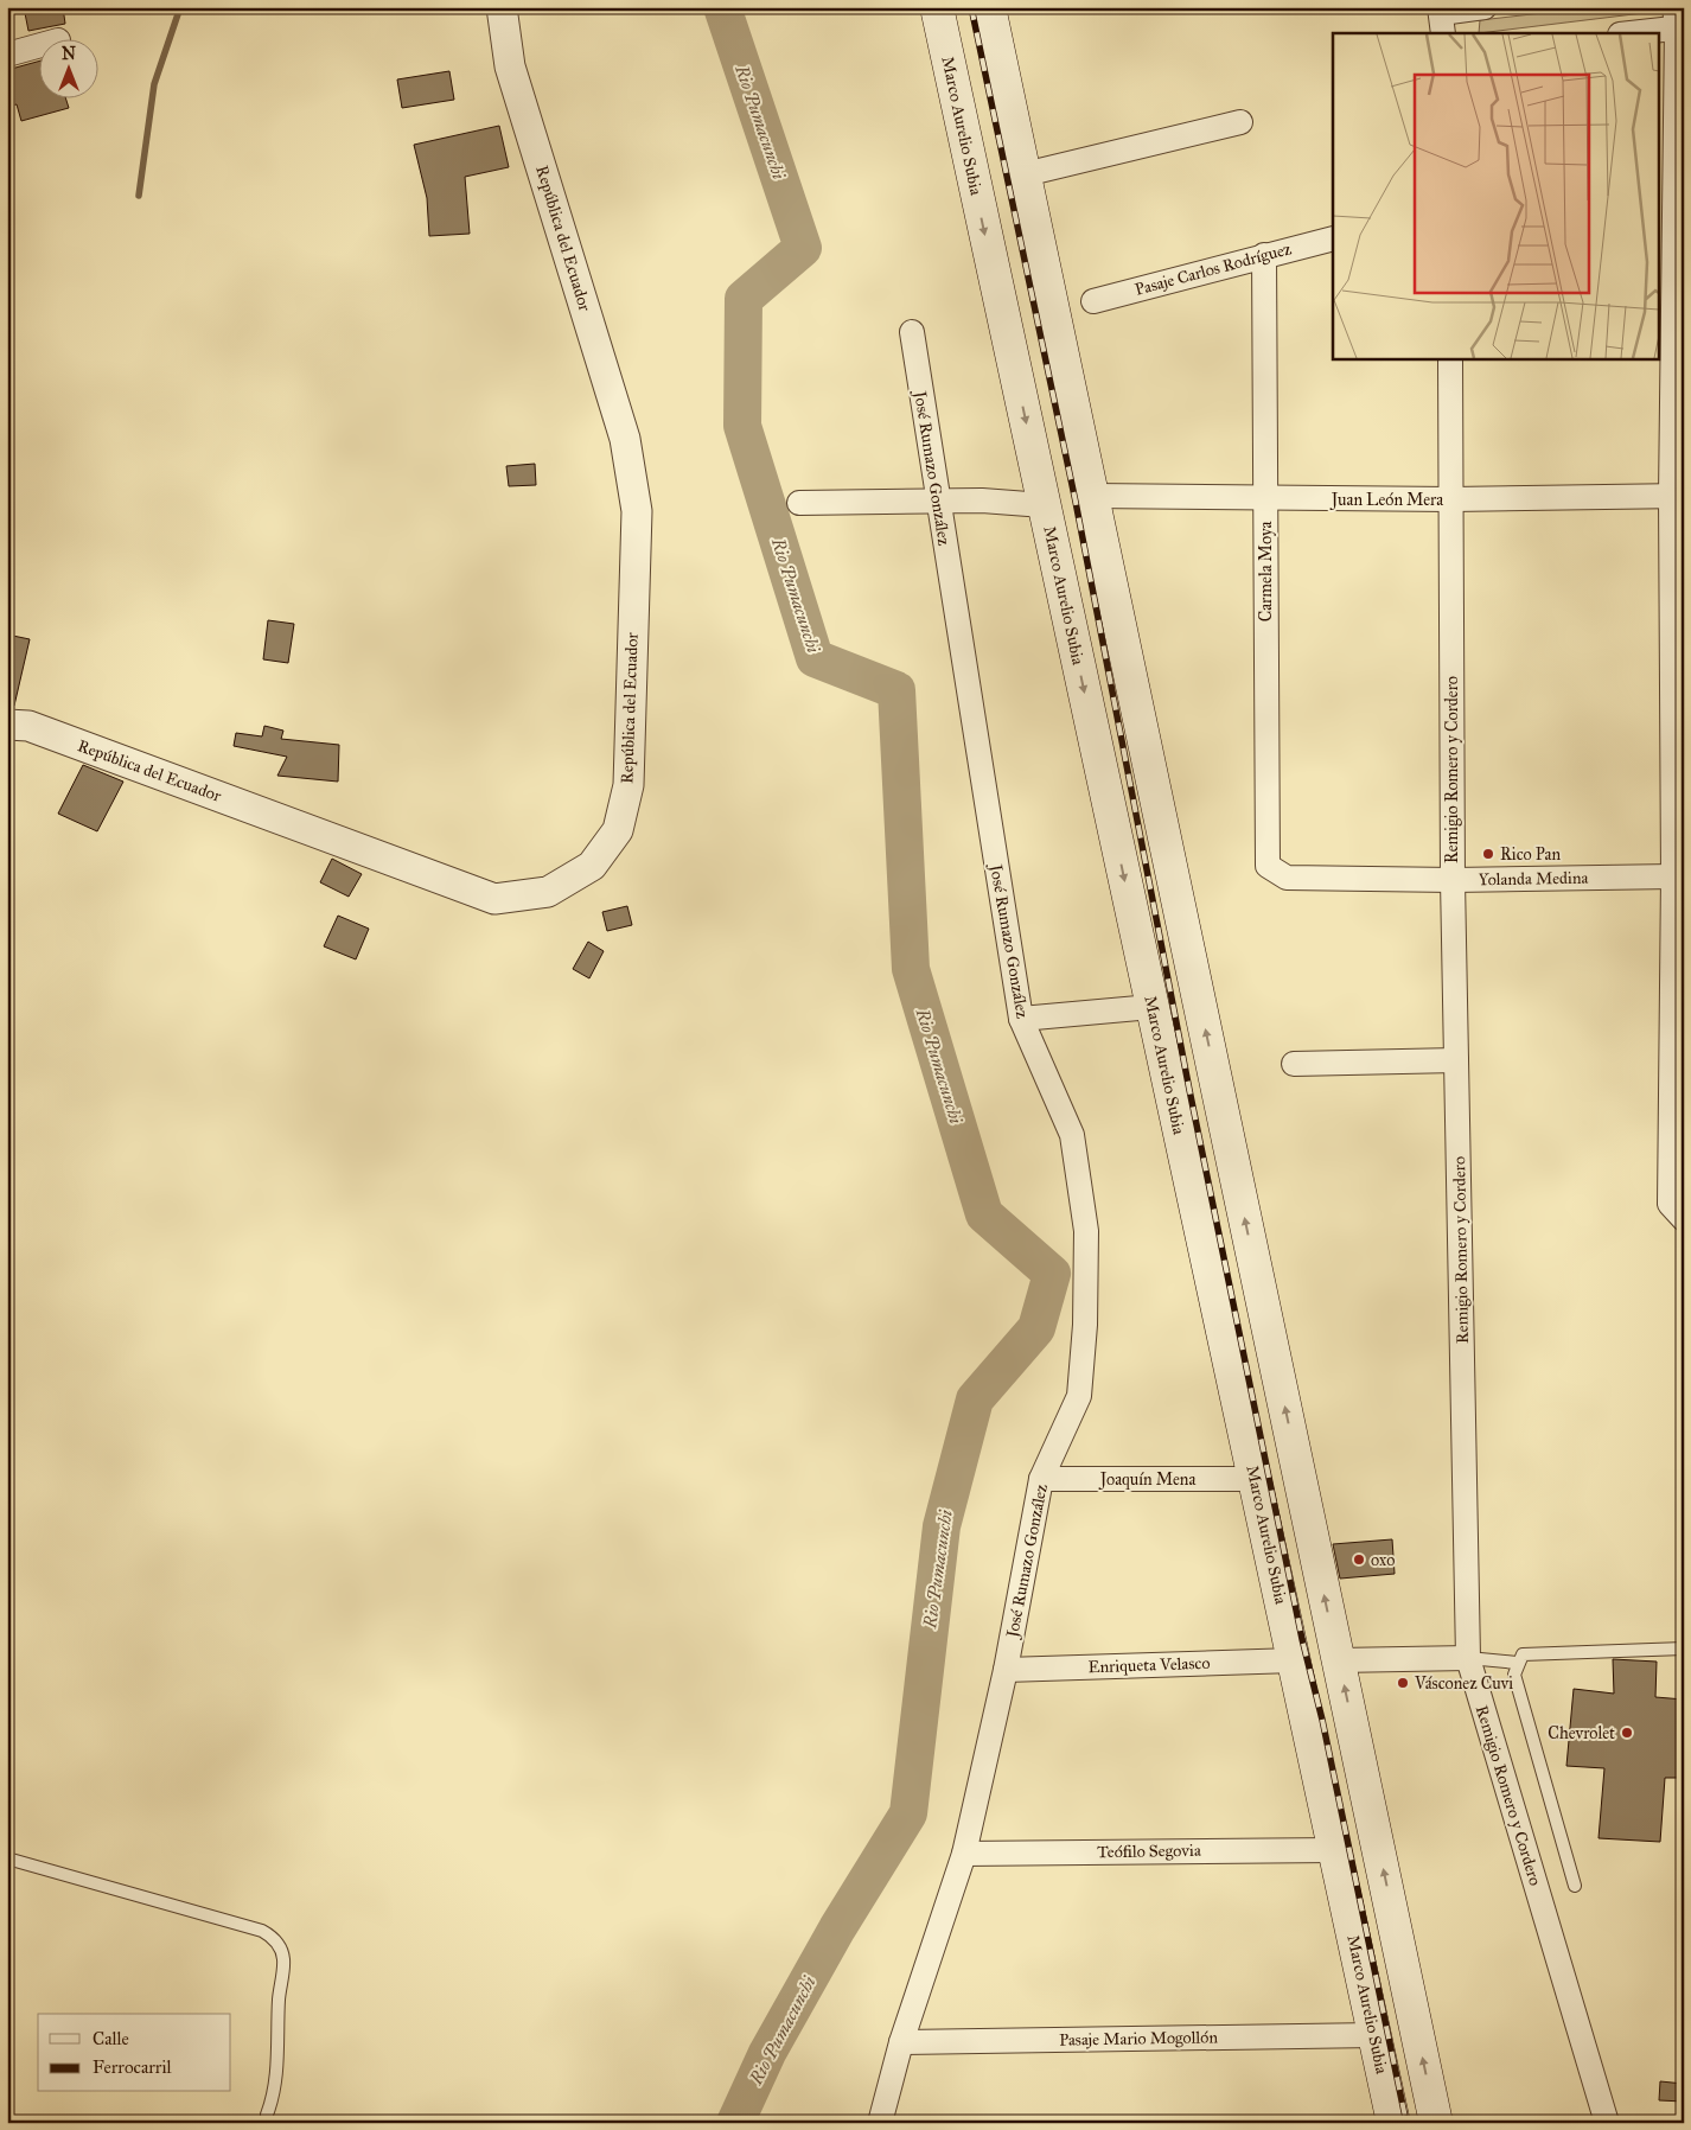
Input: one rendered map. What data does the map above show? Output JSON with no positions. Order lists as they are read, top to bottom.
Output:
{
  "streets": {
    "main road": ["Marco Aurelio Subia"],
    "street": [
      "República del Ecuador",
      "Pasaje Carlos Rodríguez",
      "José Rumazo González",
      "Juan León Mera",
      "Carmela Moya",
      "Remigio Romero y Cordero",
      "Yolanda Medina",
      "Joaquín Mena",
      "Enriqueta Velasco",
      "Teófilo Segovia",
      "Pasaje Mario Mogollón"
    ]
  },
  "crossings": [
    ["Marco Aurelio Subia", "Joaquín Mena"],
    ["Marco Aurelio Subia", "Enriqueta Velasco"],
    ["Marco Aurelio Subia", "Teófilo Segovia"],
    ["Marco Aurelio Subia", "Pasaje Mario Mogollón"],
    ["Pasaje Carlos Rodríguez", "Carmela Moya"],
    ["José Rumazo González", "Joaquín Mena"],
    ["José Rumazo González", "Enriqueta Velasco"],
    ["José Rumazo González", "Teófilo Segovia"],
    ["José Rumazo González", "Pasaje Mario Mogollón"],
    ["Juan León Mera", "Carmela Moya"],
    ["Juan León Mera", "Remigio Romero y Cordero"],
    ["Carmela Moya", "Yolanda Medina"],
    ["Remigio Romero y Cordero", "Yolanda Medina"]
  ],
  "water": ["Rio Pumacunchi"],
  "places": [
    "Rico Pan",
    "oxo",
    "Vásconez Cuvi",
    "Chevrolet"
  ],
  "legend": ["Calle", "Ferrocarril"],
  "north": "top"
}
